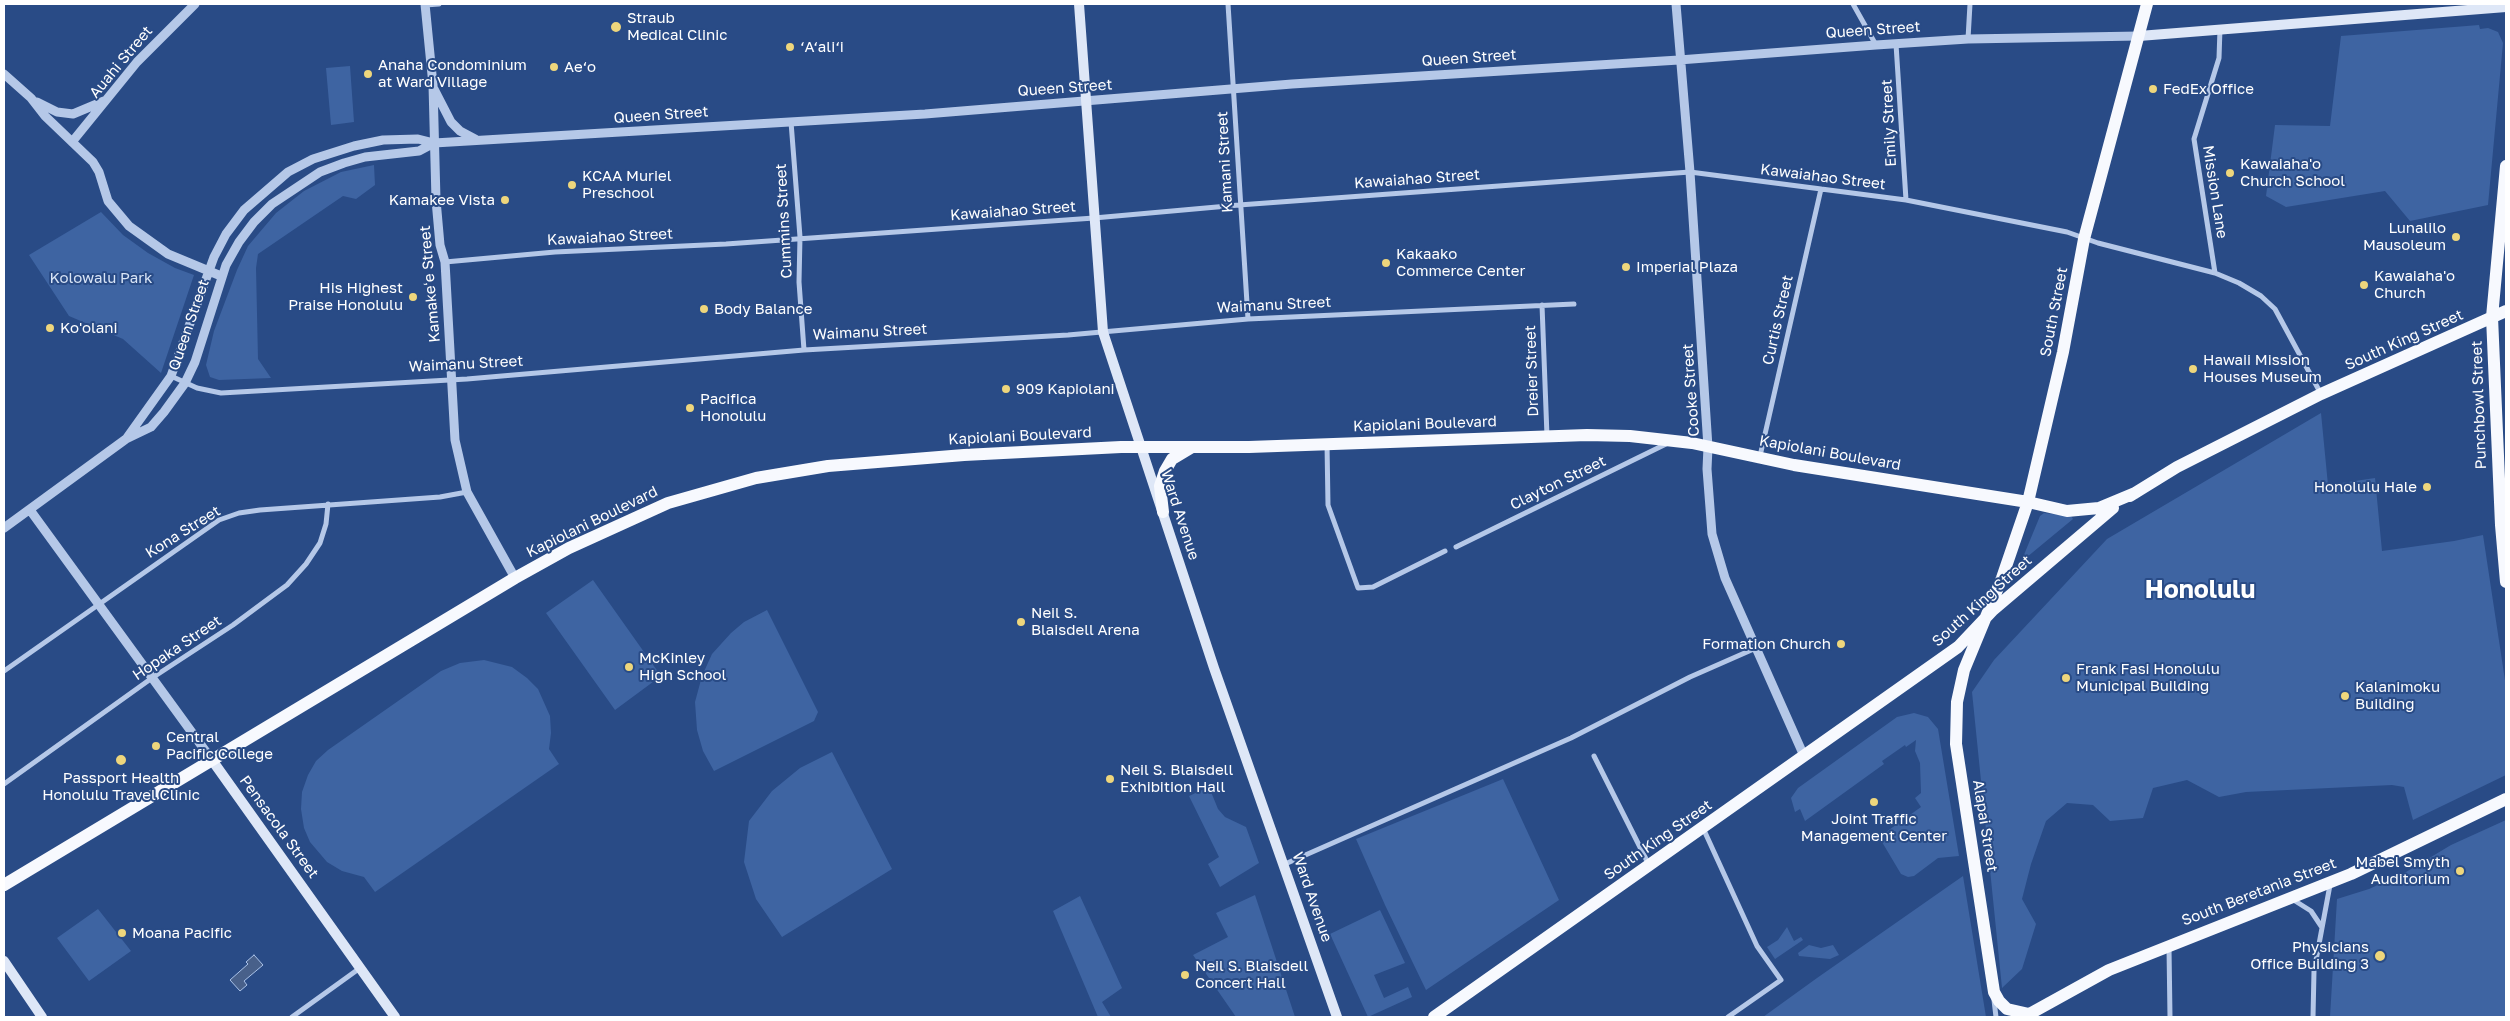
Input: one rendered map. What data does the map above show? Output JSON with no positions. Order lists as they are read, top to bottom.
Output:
{
  "streets": {
    "main road": [
      "Queen Street",
      "South Street",
      "South King Street",
      "Punchbowl Street",
      "Kapiolani Boulevard",
      "Ward Avenue",
      "Alapai Street",
      "Pensacola Street",
      "South Beretania Street"
    ],
    "street": [
      "Auahi Street",
      "Emily Street",
      "Kamani Street",
      "Kawaiahao Street",
      "Mission Lane",
      "Cummins Street",
      "Kamakeʻe Street",
      "Waimanu Street",
      "Curtis Street",
      "Dreier Street",
      "Cooke Street",
      "Clayton Street",
      "Kona Street",
      "Hopaka Street"
    ]
  },
  "crossings": [
    ["Queen Street", "Auahi Street"],
    ["Queen Street", "Emily Street"],
    ["Queen Street", "Kamani Street"],
    ["Queen Street", "Mission Lane"],
    ["Queen Street", "Cummins Street"],
    ["Queen Street", "Kamakeʻe Street"],
    ["Queen Street", "Waimanu Street"],
    ["Queen Street", "South Street"],
    ["Queen Street", "Cooke Street"],
    ["Queen Street", "Ward Avenue"],
    ["Emily Street", "Kawaiahao Street"],
    ["Kamani Street", "Kawaiahao Street"],
    ["Kamani Street", "Waimanu Street"],
    ["Kawaiahao Street", "Mission Lane"],
    ["Kawaiahao Street", "Cummins Street"],
    ["Kawaiahao Street", "Kamakeʻe Street"],
    ["Kawaiahao Street", "South Street"],
    ["Kawaiahao Street", "Curtis Street"],
    ["Kawaiahao Street", "South King Street"],
    ["Kawaiahao Street", "Cooke Street"],
    ["Kawaiahao Street", "Ward Avenue"],
    ["Cummins Street", "Waimanu Street"],
    ["Kamakeʻe Street", "Waimanu Street"],
    ["Kamakeʻe Street", "Kapiolani Boulevard"],
    ["Kamakeʻe Street", "Kona Street"],
    ["Waimanu Street", "Dreier Street"],
    ["Waimanu Street", "Ward Avenue"],
    ["South Street", "South King Street"],
    ["South Street", "Kapiolani Boulevard"],
    ["South Street", "Alapai Street"],
    ["Curtis Street", "Kapiolani Boulevard"],
    ["South King Street", "Cooke Street"],
    ["South King Street", "Punchbowl Street"],
    ["South King Street", "Kapiolani Boulevard"],
    ["South King Street", "Alapai Street"],
    ["Dreier Street", "Kapiolani Boulevard"],
    ["Cooke Street", "Kapiolani Boulevard"],
    ["Kapiolani Boulevard", "Clayton Street"],
    ["Kapiolani Boulevard", "Ward Avenue"],
    ["Kapiolani Boulevard", "Pensacola Street"],
    ["Kona Street", "Hopaka Street"],
    ["Kona Street", "Pensacola Street"],
    ["Hopaka Street", "Pensacola Street"]
  ],
  "districts": ["Honolulu"],
  "parks": ["Kolowalu Park"],
  "places": [
    "Straub Medical Clinic",
    "‘A‘ali‘i",
    "Ae‘o",
    "Anaha Condominium at Ward Village",
    "FedEx Office",
    "Kawaiaha'o Church School",
    "KCAA Muriel Preschool",
    "Kamakee Vista",
    "Lunalilo Mausoleum",
    "Kakaako Commerce Center",
    "Imperial Plaza",
    "Kawaiaha'o Church",
    "His Highest Praise Honolulu",
    "Body Balance",
    "Ko'olani",
    "Hawaii Mission Houses Museum",
    "909 Kapiolani",
    "Pacifica Honolulu",
    "Honolulu Hale",
    "Neil S. Blaisdell Arena",
    "Formation Church",
    "McKinley High School",
    "Frank Fasi Honolulu Municipal Building",
    "Kalanimoku Building",
    "Central Pacific College",
    "Passport Health Honolulu Travel Clinic",
    "Neil S. Blaisdell Exhibition Hall",
    "Joint Traffic Management Center",
    "Mabel Smyth Auditorium",
    "Moana Pacific",
    "Physicians Office Building 3",
    "Neil S. Blaisdell Concert Hall"
  ]
}
